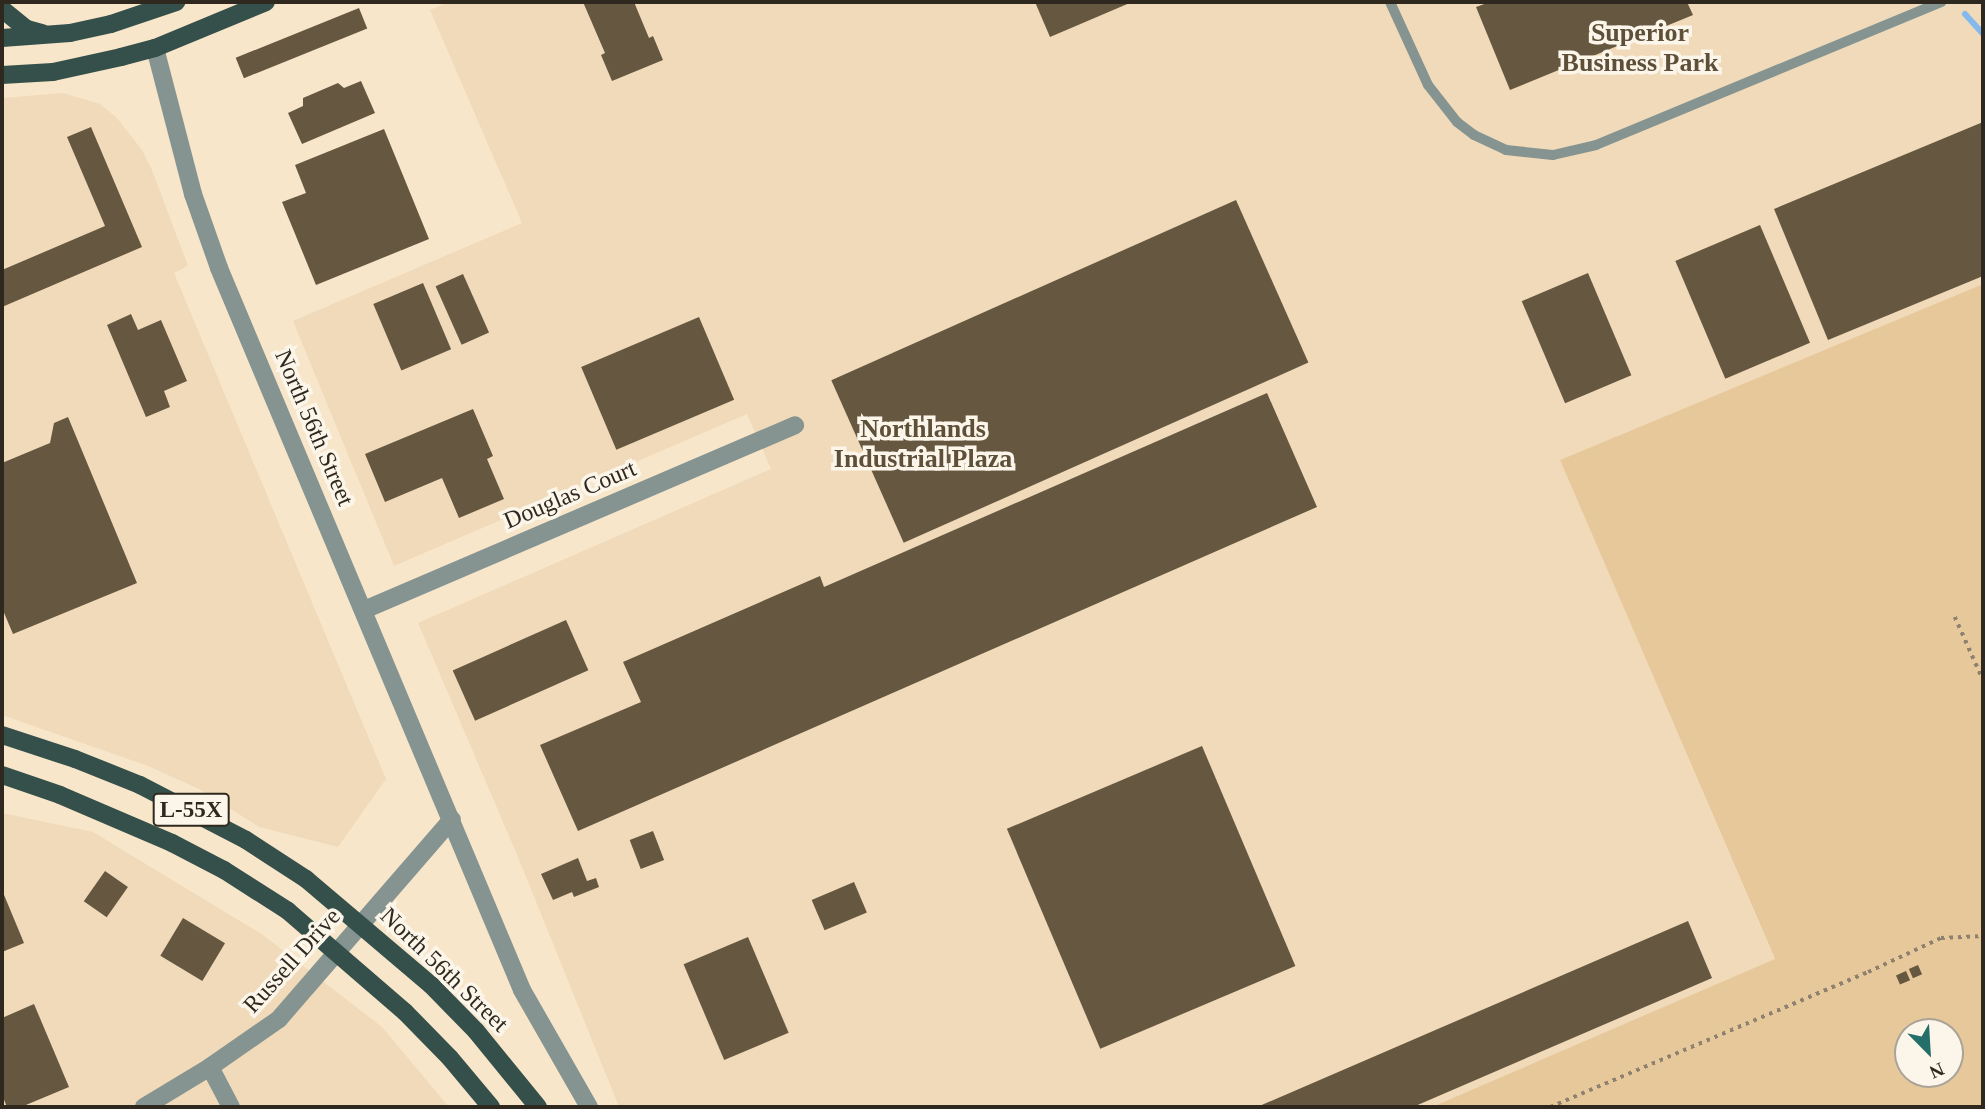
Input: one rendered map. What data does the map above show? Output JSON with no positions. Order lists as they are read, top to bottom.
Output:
{
  "streets": {
    "main road": ["North 56th Street", "L-55X"],
    "street": ["Douglas Court", "Russell Drive"]
  },
  "crossings": [
    ["North 56th Street", "Douglas Court"],
    ["North 56th Street", "Russell Drive"],
    ["L-55X", "Russell Drive"]
  ],
  "districts": ["Superior Business Park", "Northlands Industrial Plaza"],
  "north": "bottom right"
}
